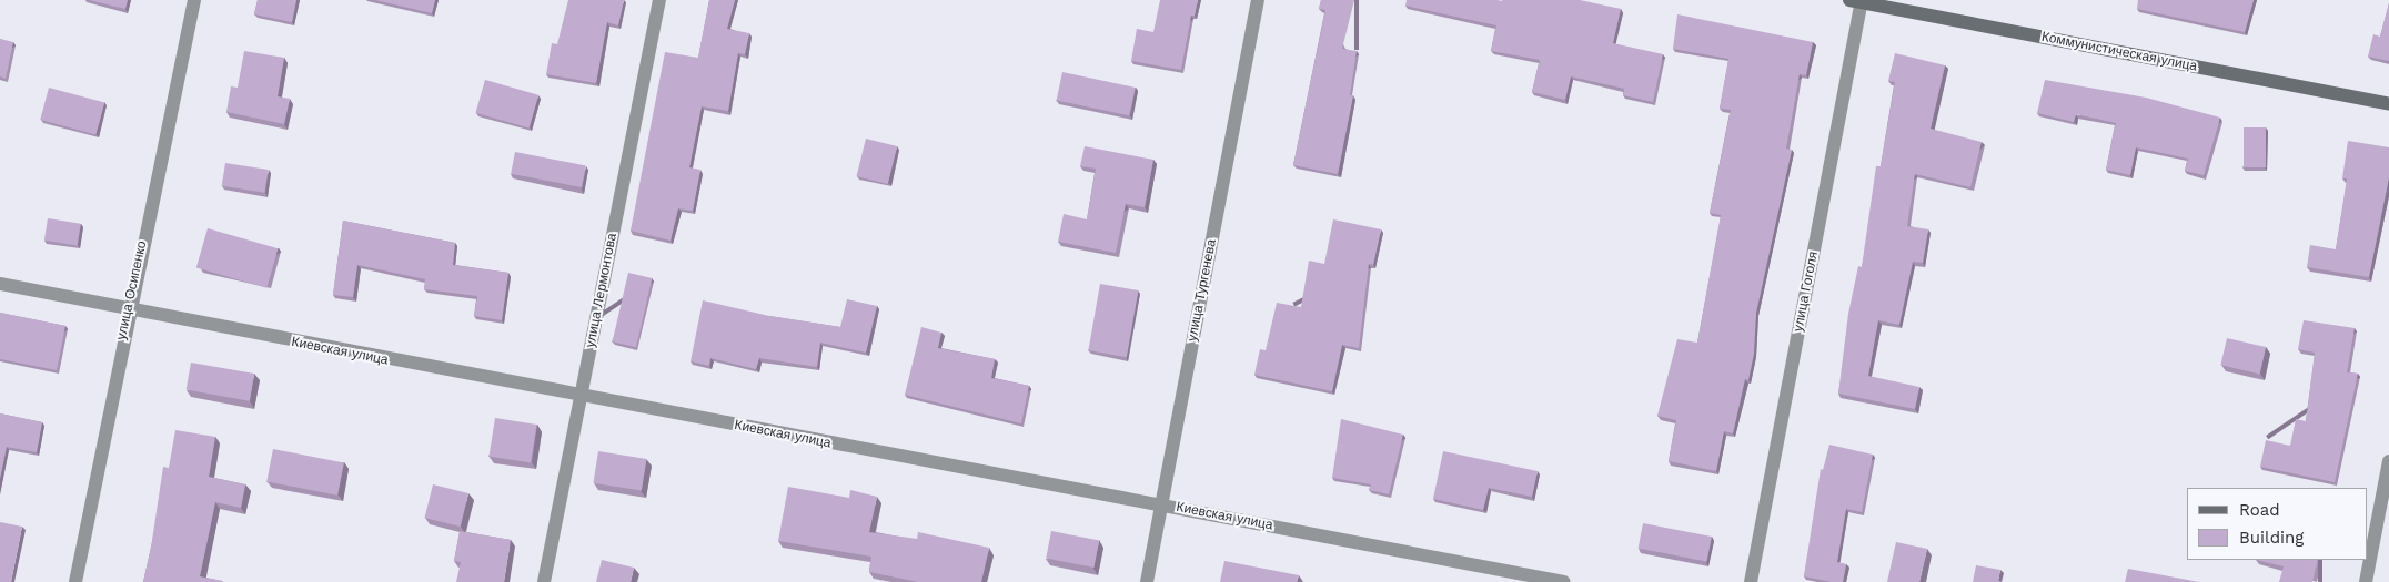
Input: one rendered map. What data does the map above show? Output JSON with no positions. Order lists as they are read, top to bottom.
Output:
{
  "streets": {
    "street": [
      "Коммунистическая улица",
      "улица Осипенко",
      "улица Лермонтова",
      "улица Тургенева",
      "улица Гоголя",
      "Киевская улица"
    ]
  },
  "crossings": [
    ["Коммунистическая улица", "улица Гоголя"],
    ["улица Осипенко", "Киевская улица"],
    ["улица Лермонтова", "Киевская улица"],
    ["улица Тургенева", "Киевская улица"]
  ],
  "legend": ["Road", "Building"]
}
